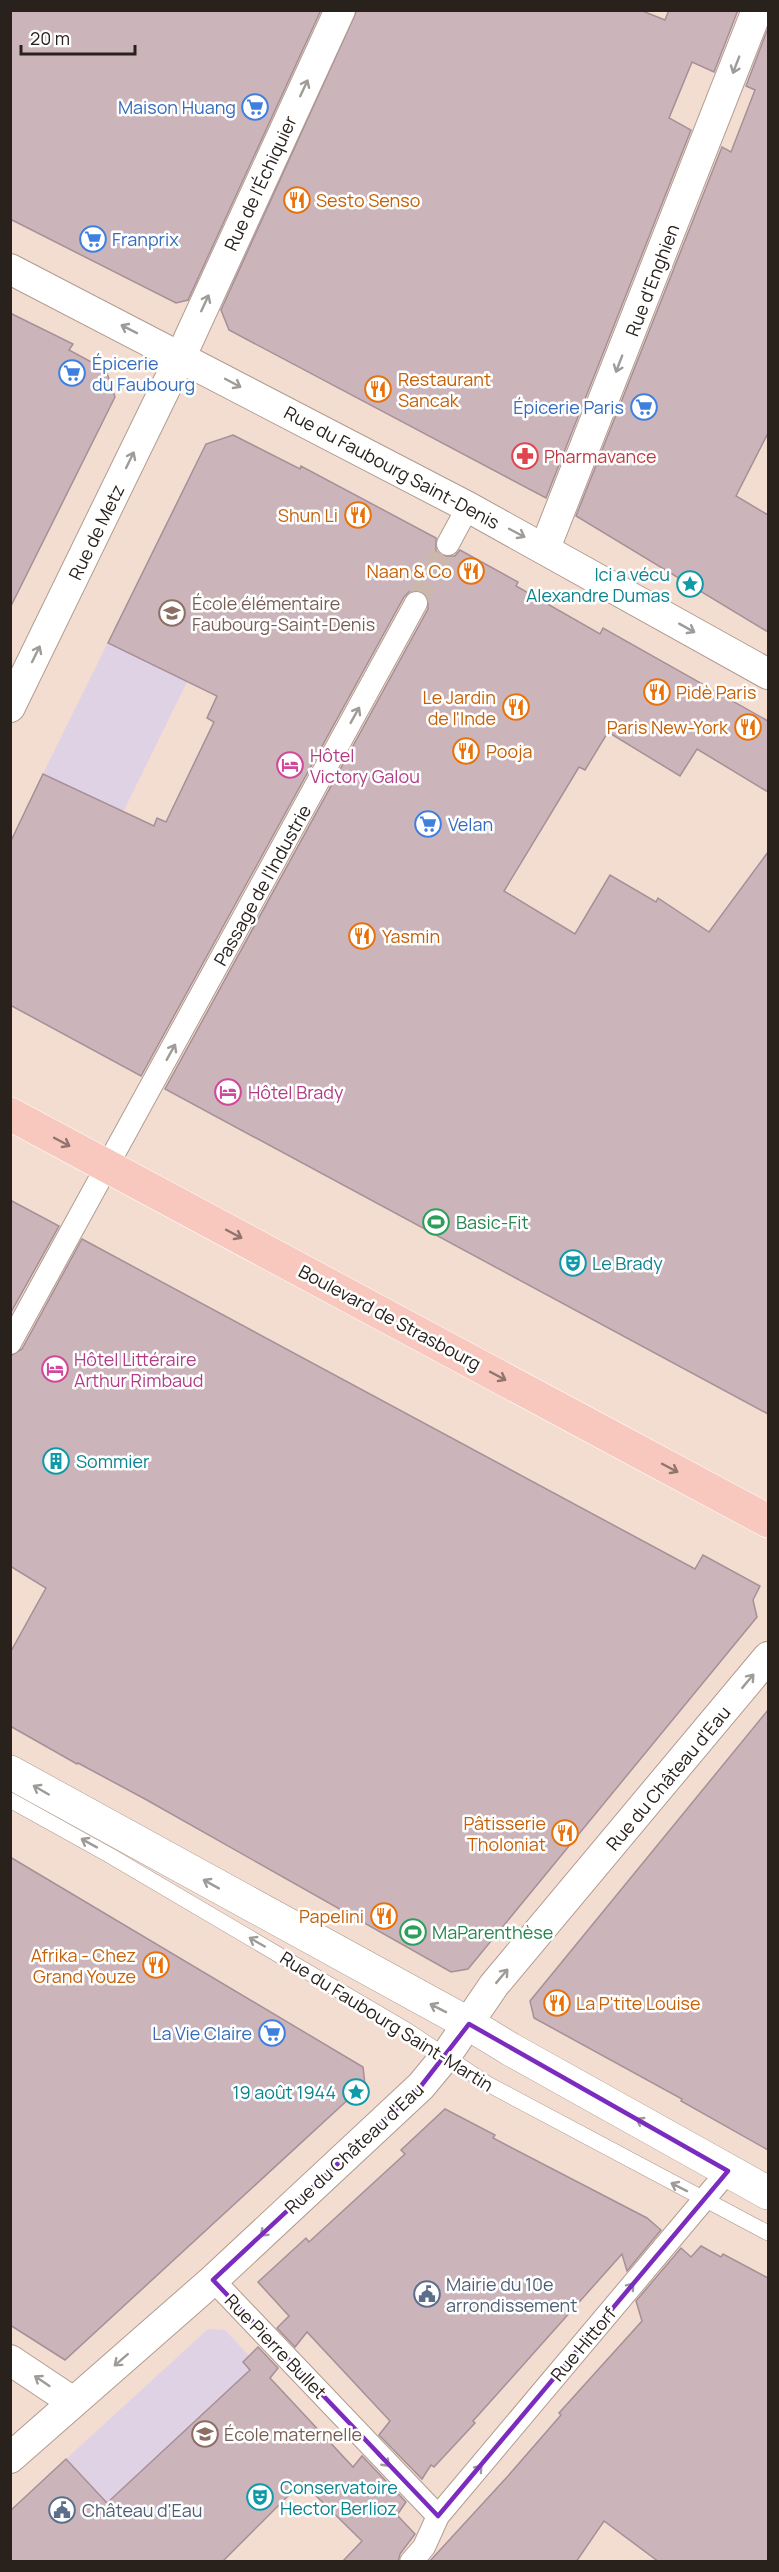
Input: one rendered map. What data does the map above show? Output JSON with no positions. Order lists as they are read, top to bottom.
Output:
{
  "streets": {
    "main road": ["Boulevard de Strasbourg", "Rue du Faubourg Saint-Martin"],
    "street": [
      "Rue de l'Échiquier",
      "Rue d'Enghien",
      "Rue du Faubourg Saint-Denis",
      "Rue de Metz",
      "Passage de l'Industrie",
      "Rue du Château d'Eau",
      "Rue Hittorf",
      "Rue Pierre Bullet"
    ]
  },
  "crossings": [
    ["Rue de l'Échiquier", "Rue du Faubourg Saint-Denis"],
    ["Rue de l'Échiquier", "Rue de Metz"],
    ["Rue d'Enghien", "Rue du Faubourg Saint-Denis"],
    ["Rue du Faubourg Saint-Denis", "Rue de Metz"],
    ["Passage de l'Industrie", "Boulevard de Strasbourg"],
    ["Rue du Château d'Eau", "Rue du Faubourg Saint-Martin"],
    ["Rue du Château d'Eau", "Rue Pierre Bullet"],
    ["Rue du Faubourg Saint-Martin", "Rue Hittorf"],
    ["Rue Hittorf", "Rue Pierre Bullet"]
  ],
  "one_way": [
    "Rue de l'Échiquier",
    "Rue d'Enghien",
    "Rue de Metz",
    "Passage de l'Industrie",
    "Boulevard de Strasbourg",
    "Rue du Faubourg Saint-Martin",
    "Rue Hittorf",
    "Rue Pierre Bullet"
  ],
  "places": {
    "supermarket": [
      "Maison Huang",
      "Franprix",
      "Épicerie du Faubourg",
      "Épicerie Paris",
      "Velan",
      "La Vie Claire"
    ],
    "restaurant": [
      "Sesto Senso",
      "Restaurant Sancak",
      "Shun Li",
      "Naan & Co",
      "Pidè Paris",
      "Le Jardin de l'Inde",
      "Paris New-York",
      "Pooja",
      "Yasmin",
      "Pâtisserie Tholoniat",
      "Papelini",
      "Afrika - Chez Grand Youze",
      "La P'tite Louise"
    ],
    "pharmacy": ["Pharmavance"],
    "place": ["Ici a vécu Alexandre Dumas", "19 août 1944"],
    "school or university": ["École élémentaire Faubourg-Saint-Denis", "École maternelle"],
    "hotel": ["Hôtel Victory Galou", "Hôtel Brady", "Hôtel Littéraire Arthur Rimbaud"],
    "sports": ["Basic-Fit", "MaParenthèse"],
    "theatre": ["Le Brady", "Conservatoire Hector Berlioz"],
    "building": ["Sommier"],
    "public building": ["Mairie du 10e arrondissement", "Château d'Eau"]
  },
  "scale_bar": "20 m"
}
